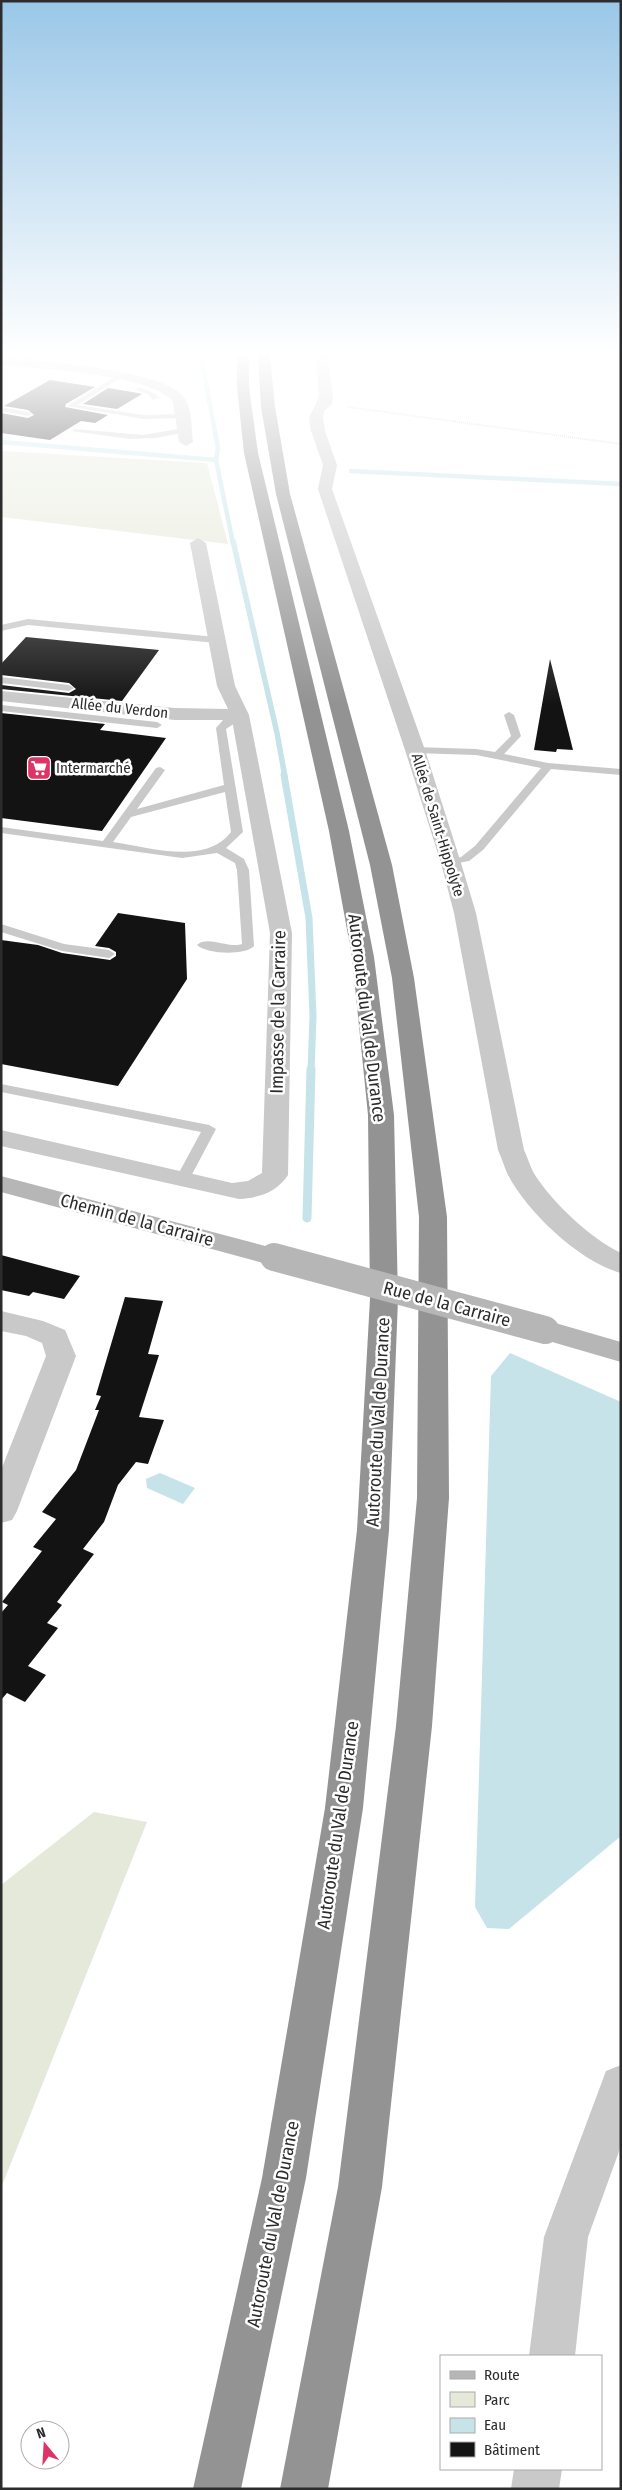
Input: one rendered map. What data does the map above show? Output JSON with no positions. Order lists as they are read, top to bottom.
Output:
{
  "streets": {
    "highway": ["Autoroute du Val de Durance"],
    "street": [
      "Allée du Verdon",
      "Allée de Saint-Hippolyte",
      "Impasse de la Carraire",
      "Chemin de la Carraire",
      "Rue de la Carraire"
    ]
  },
  "crossings": [
    ["Allée du Verdon", "Impasse de la Carraire"],
    ["Chemin de la Carraire", "Rue de la Carraire"]
  ],
  "places": {
    "supermarket": ["Intermarché"]
  },
  "legend": [
    "Route",
    "Parc",
    "Eau",
    "Bâtiment"
  ],
  "north": "top"
}
